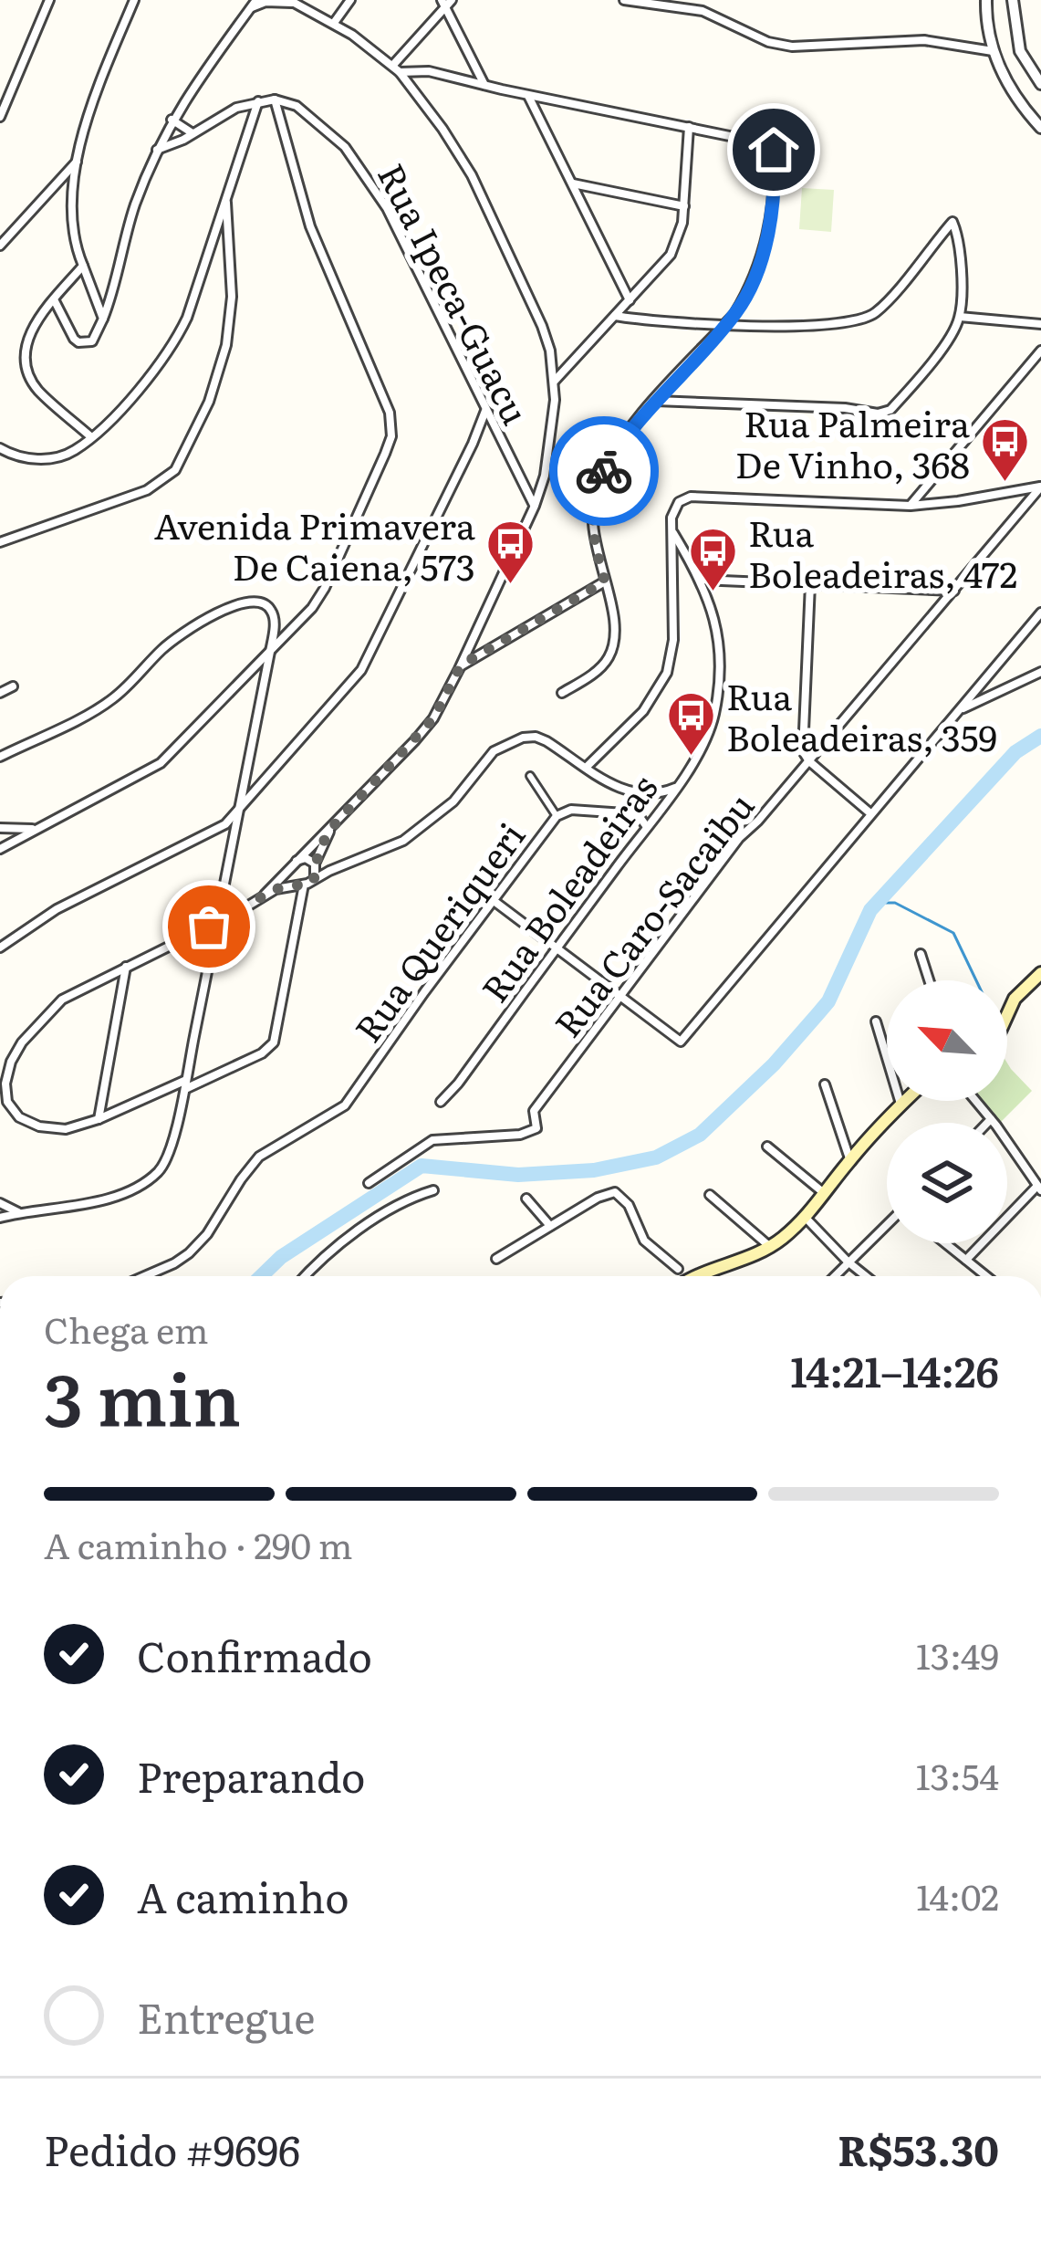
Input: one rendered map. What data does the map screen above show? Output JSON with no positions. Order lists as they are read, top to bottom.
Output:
{
  "streets": {
    "street": [
      "Rua Ipeca-Guacu",
      "Rua Boleadeiras",
      "Rua Caro-Sacaibu",
      "Rua Queriqueri"
    ]
  },
  "places": {
    "bus stop": [
      "Rua Palmeira De Vinho, 368",
      "Avenida Primavera De Caiena, 573",
      "Rua Boleadeiras, 472",
      "Rua Boleadeiras, 359"
    ]
  },
  "north": "top left",
  "page": {
    "heading": ["3 min", "Chega em", "14:21–14:26"],
    "panel": ["Pedido #9696", "R$53.30"],
    "bar": "A caminho · 290 m",
    "list": [
      ["Confirmado", "13:49"],
      ["Preparando", "13:54"],
      ["A caminho", "14:02"],
      "Entregue"
    ]
  }
}
